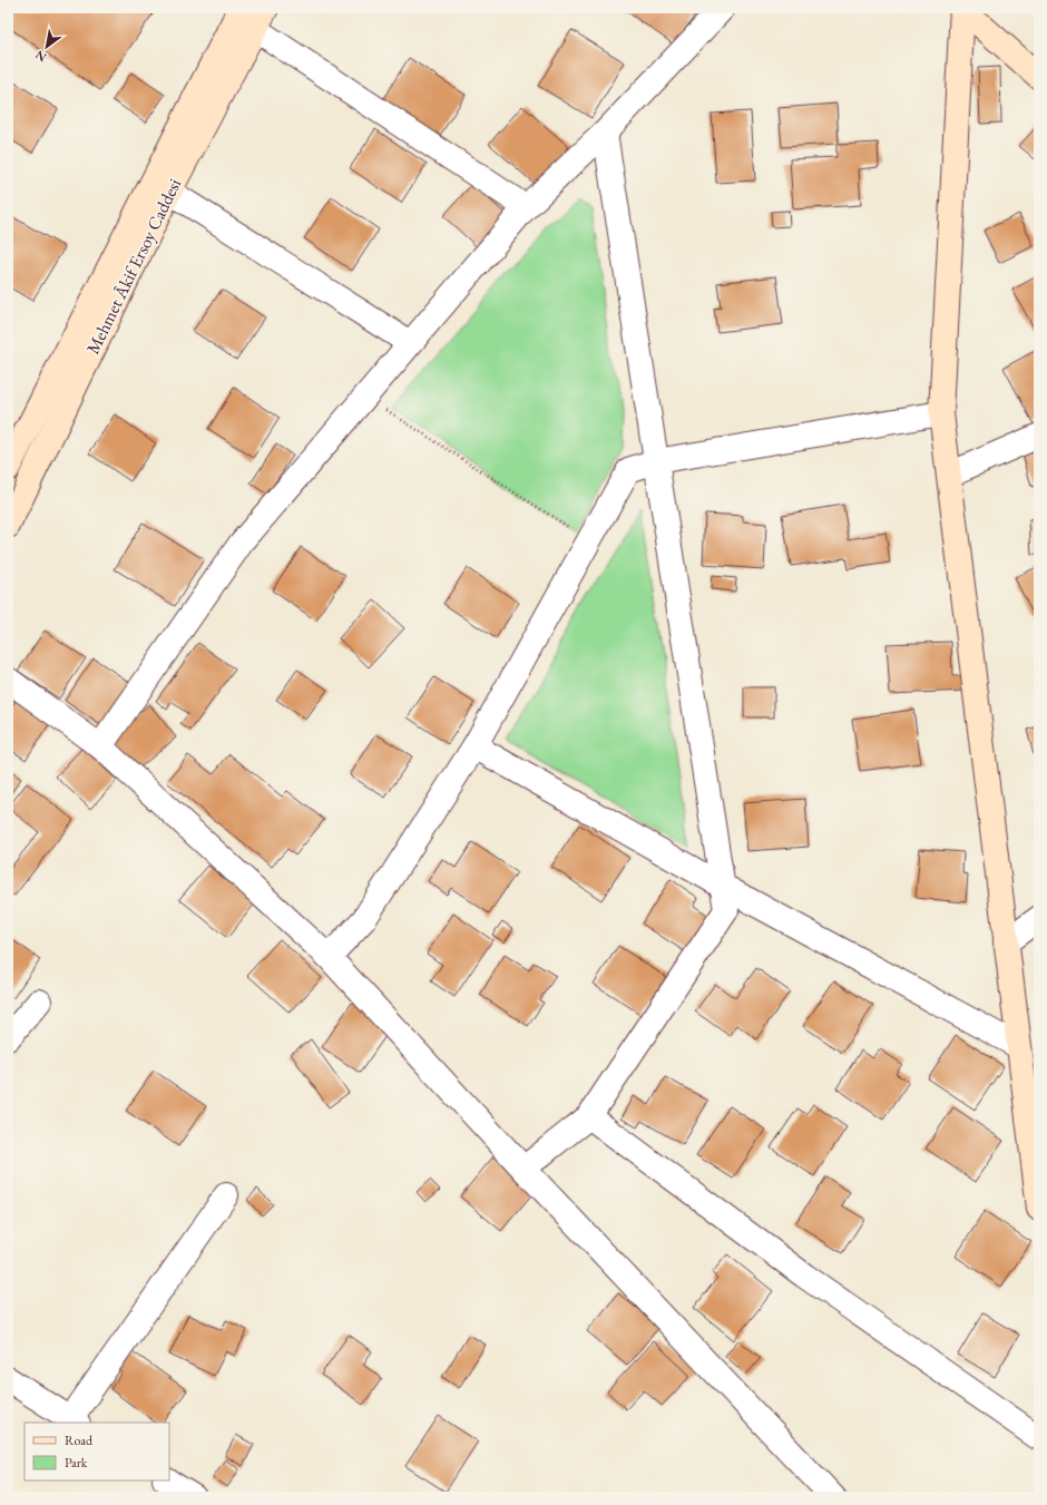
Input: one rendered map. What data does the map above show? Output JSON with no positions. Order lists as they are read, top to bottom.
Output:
{
  "streets": {
    "street": ["Mehmet Âkif Ersoy Caddesi"]
  },
  "legend": ["Road", "Park"],
  "north": "bottom left"
}
